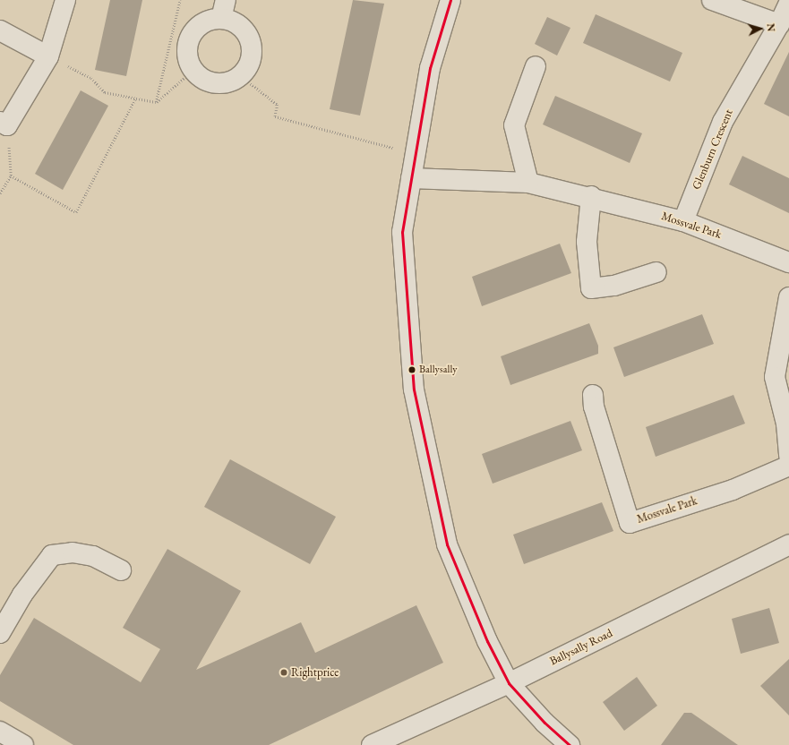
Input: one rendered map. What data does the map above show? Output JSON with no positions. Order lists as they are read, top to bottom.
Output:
{
  "streets": {
    "street": ["Glenburn Crescent", "Mossvale Park", "Ballysally Road"]
  },
  "crossings": [
    ["Glenburn Crescent", "Mossvale Park"]
  ],
  "places": ["Ballysally", "Rightprice"],
  "north": "right"
}
